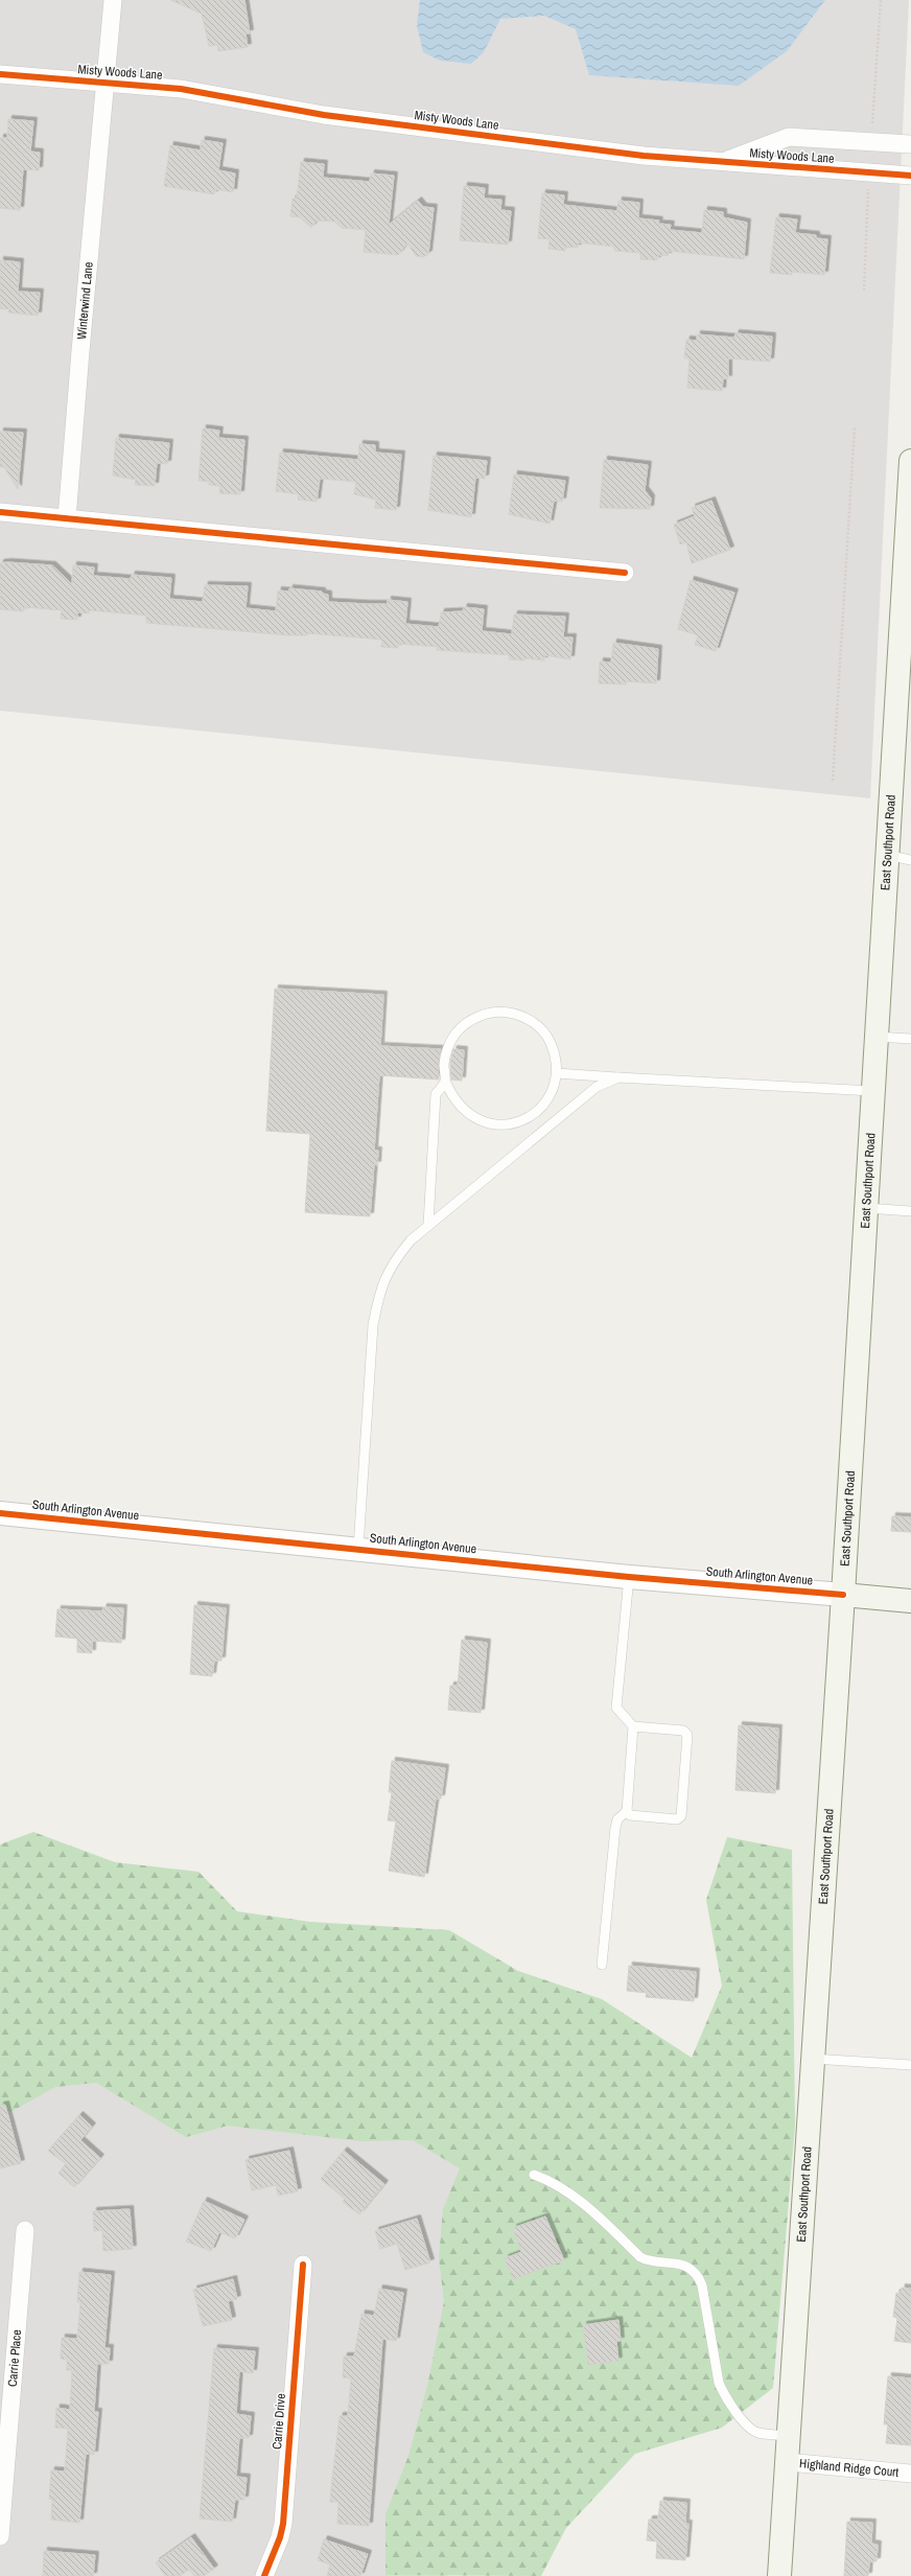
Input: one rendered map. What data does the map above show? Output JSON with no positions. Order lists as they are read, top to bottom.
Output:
{
  "streets": {
    "main road": ["East Southport Road", "South Arlington Avenue"],
    "street": [
      "Misty Woods Lane",
      "Winterwind Lane",
      "Carrie Place",
      "Carrie Drive",
      "Highland Ridge Court"
    ]
  },
  "crossings": [
    ["Misty Woods Lane", "Winterwind Lane"],
    ["East Southport Road", "South Arlington Avenue"],
    ["East Southport Road", "Highland Ridge Court"]
  ]
}
